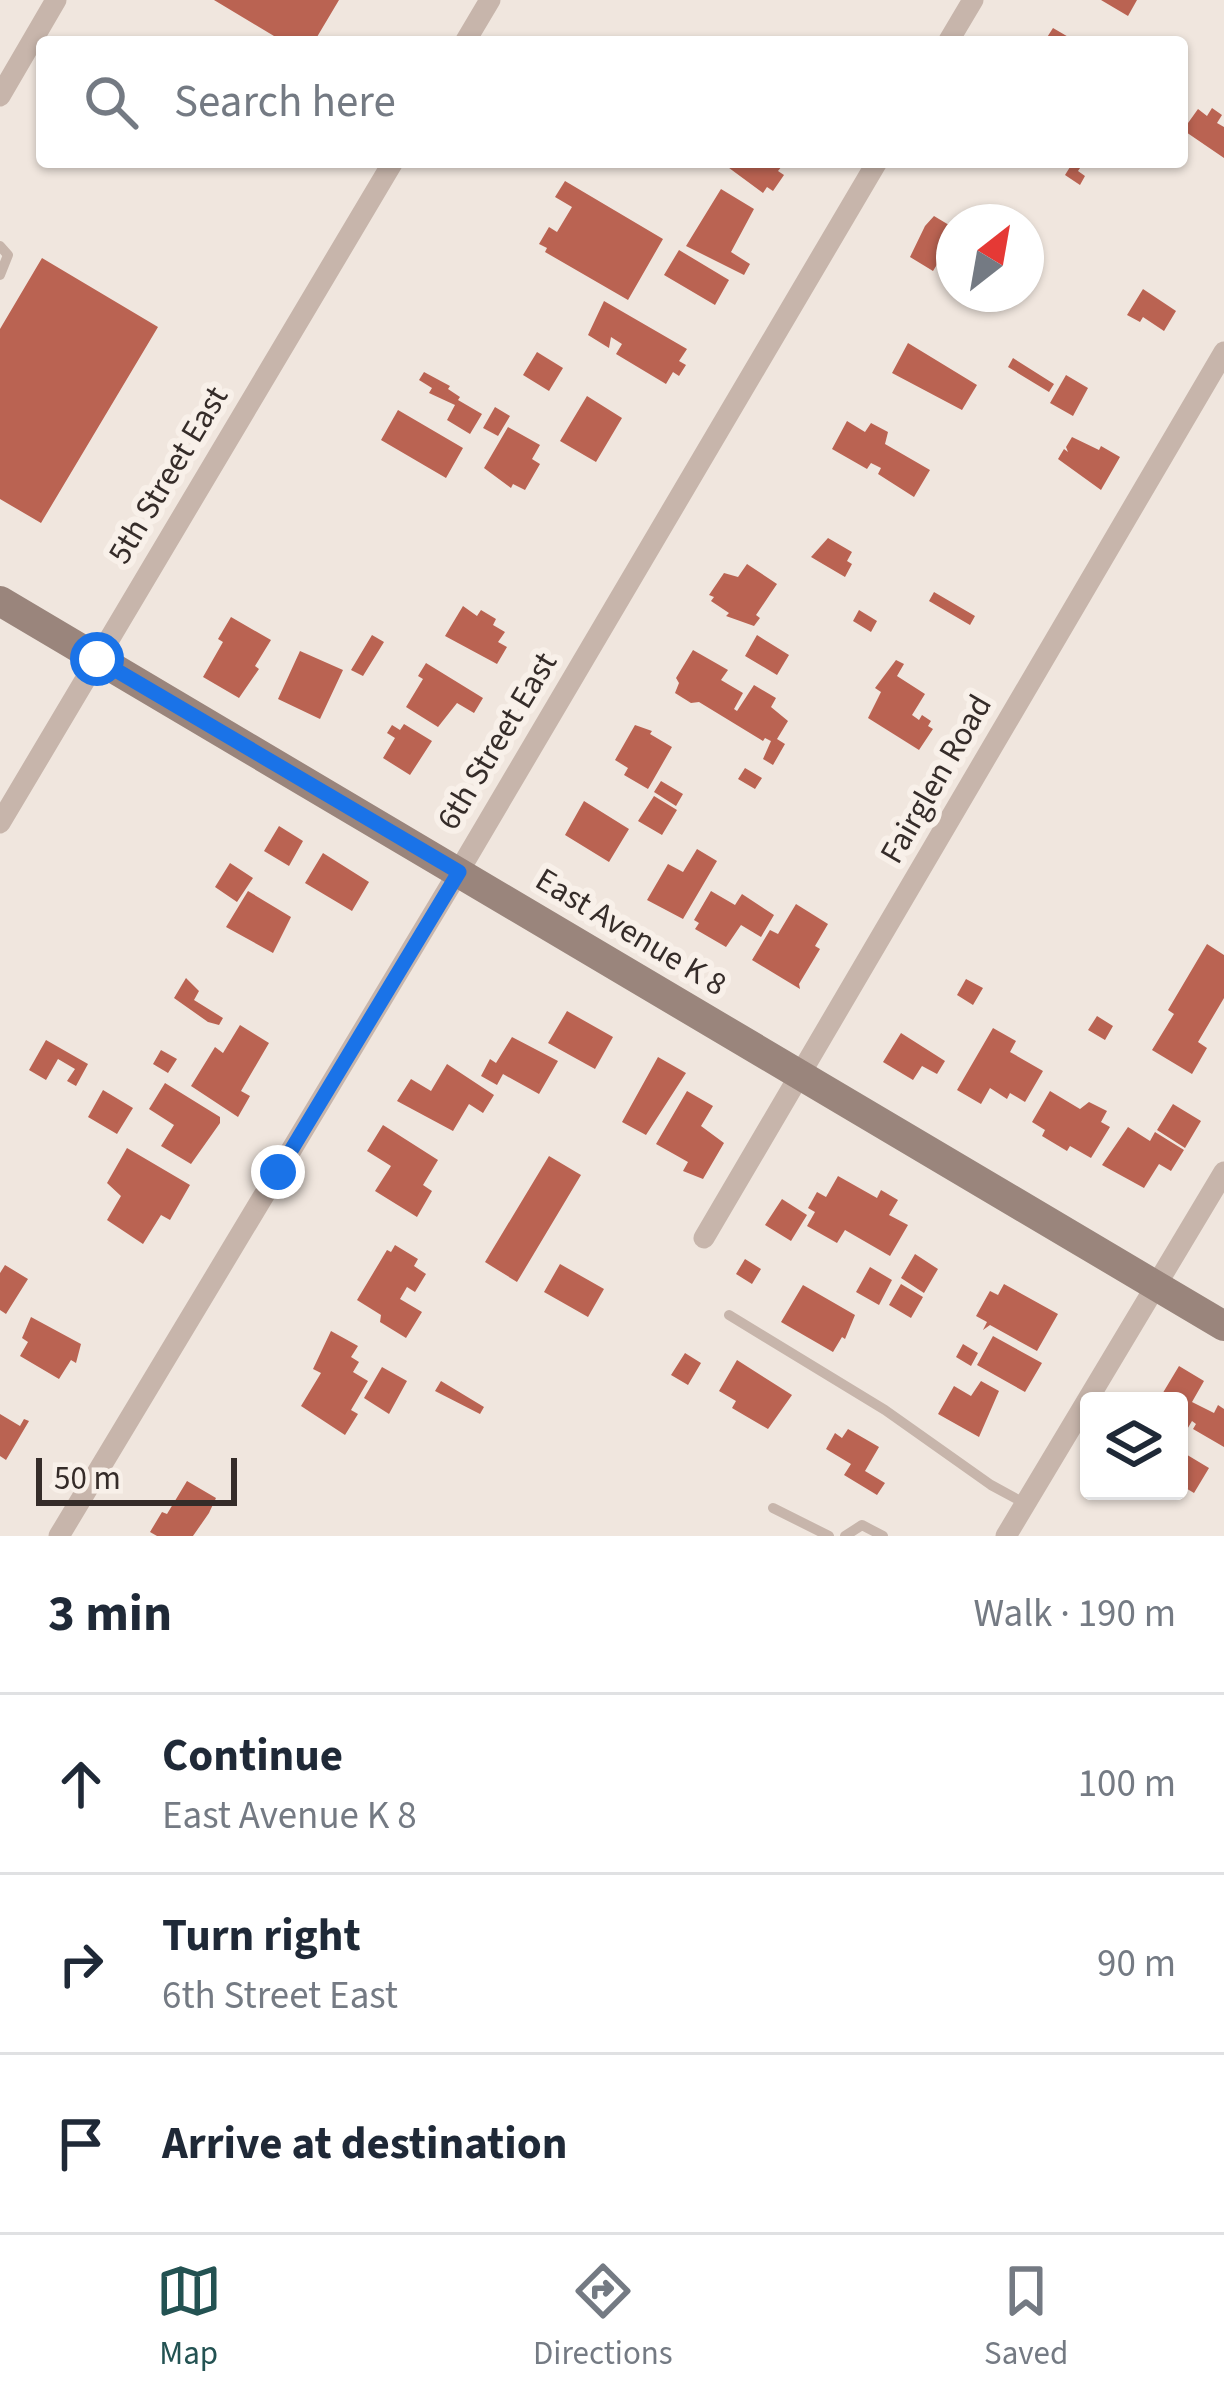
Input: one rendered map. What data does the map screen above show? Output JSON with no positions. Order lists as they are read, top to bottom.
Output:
{
  "streets": {
    "street": [
      "5th Street East",
      "6th Street East",
      "Fairglen Road",
      "East Avenue K 8"
    ]
  },
  "crossings": [
    ["5th Street East", "East Avenue K 8"],
    ["6th Street East", "East Avenue K 8"],
    ["Fairglen Road", "East Avenue K 8"]
  ],
  "scale_bar": "50 m",
  "north": "top right",
  "page": {
    "search": "Search here",
    "scale": "50 m",
    "heading": ["3 min", "Walk · 190 m"],
    "list": [
      ["Continue", "East Avenue K 8", "100 m"],
      ["Turn right", "6th Street East", "90 m"],
      "Arrive at destination"
    ],
    "nav": ["Map", "Directions", "Saved"]
  }
}
